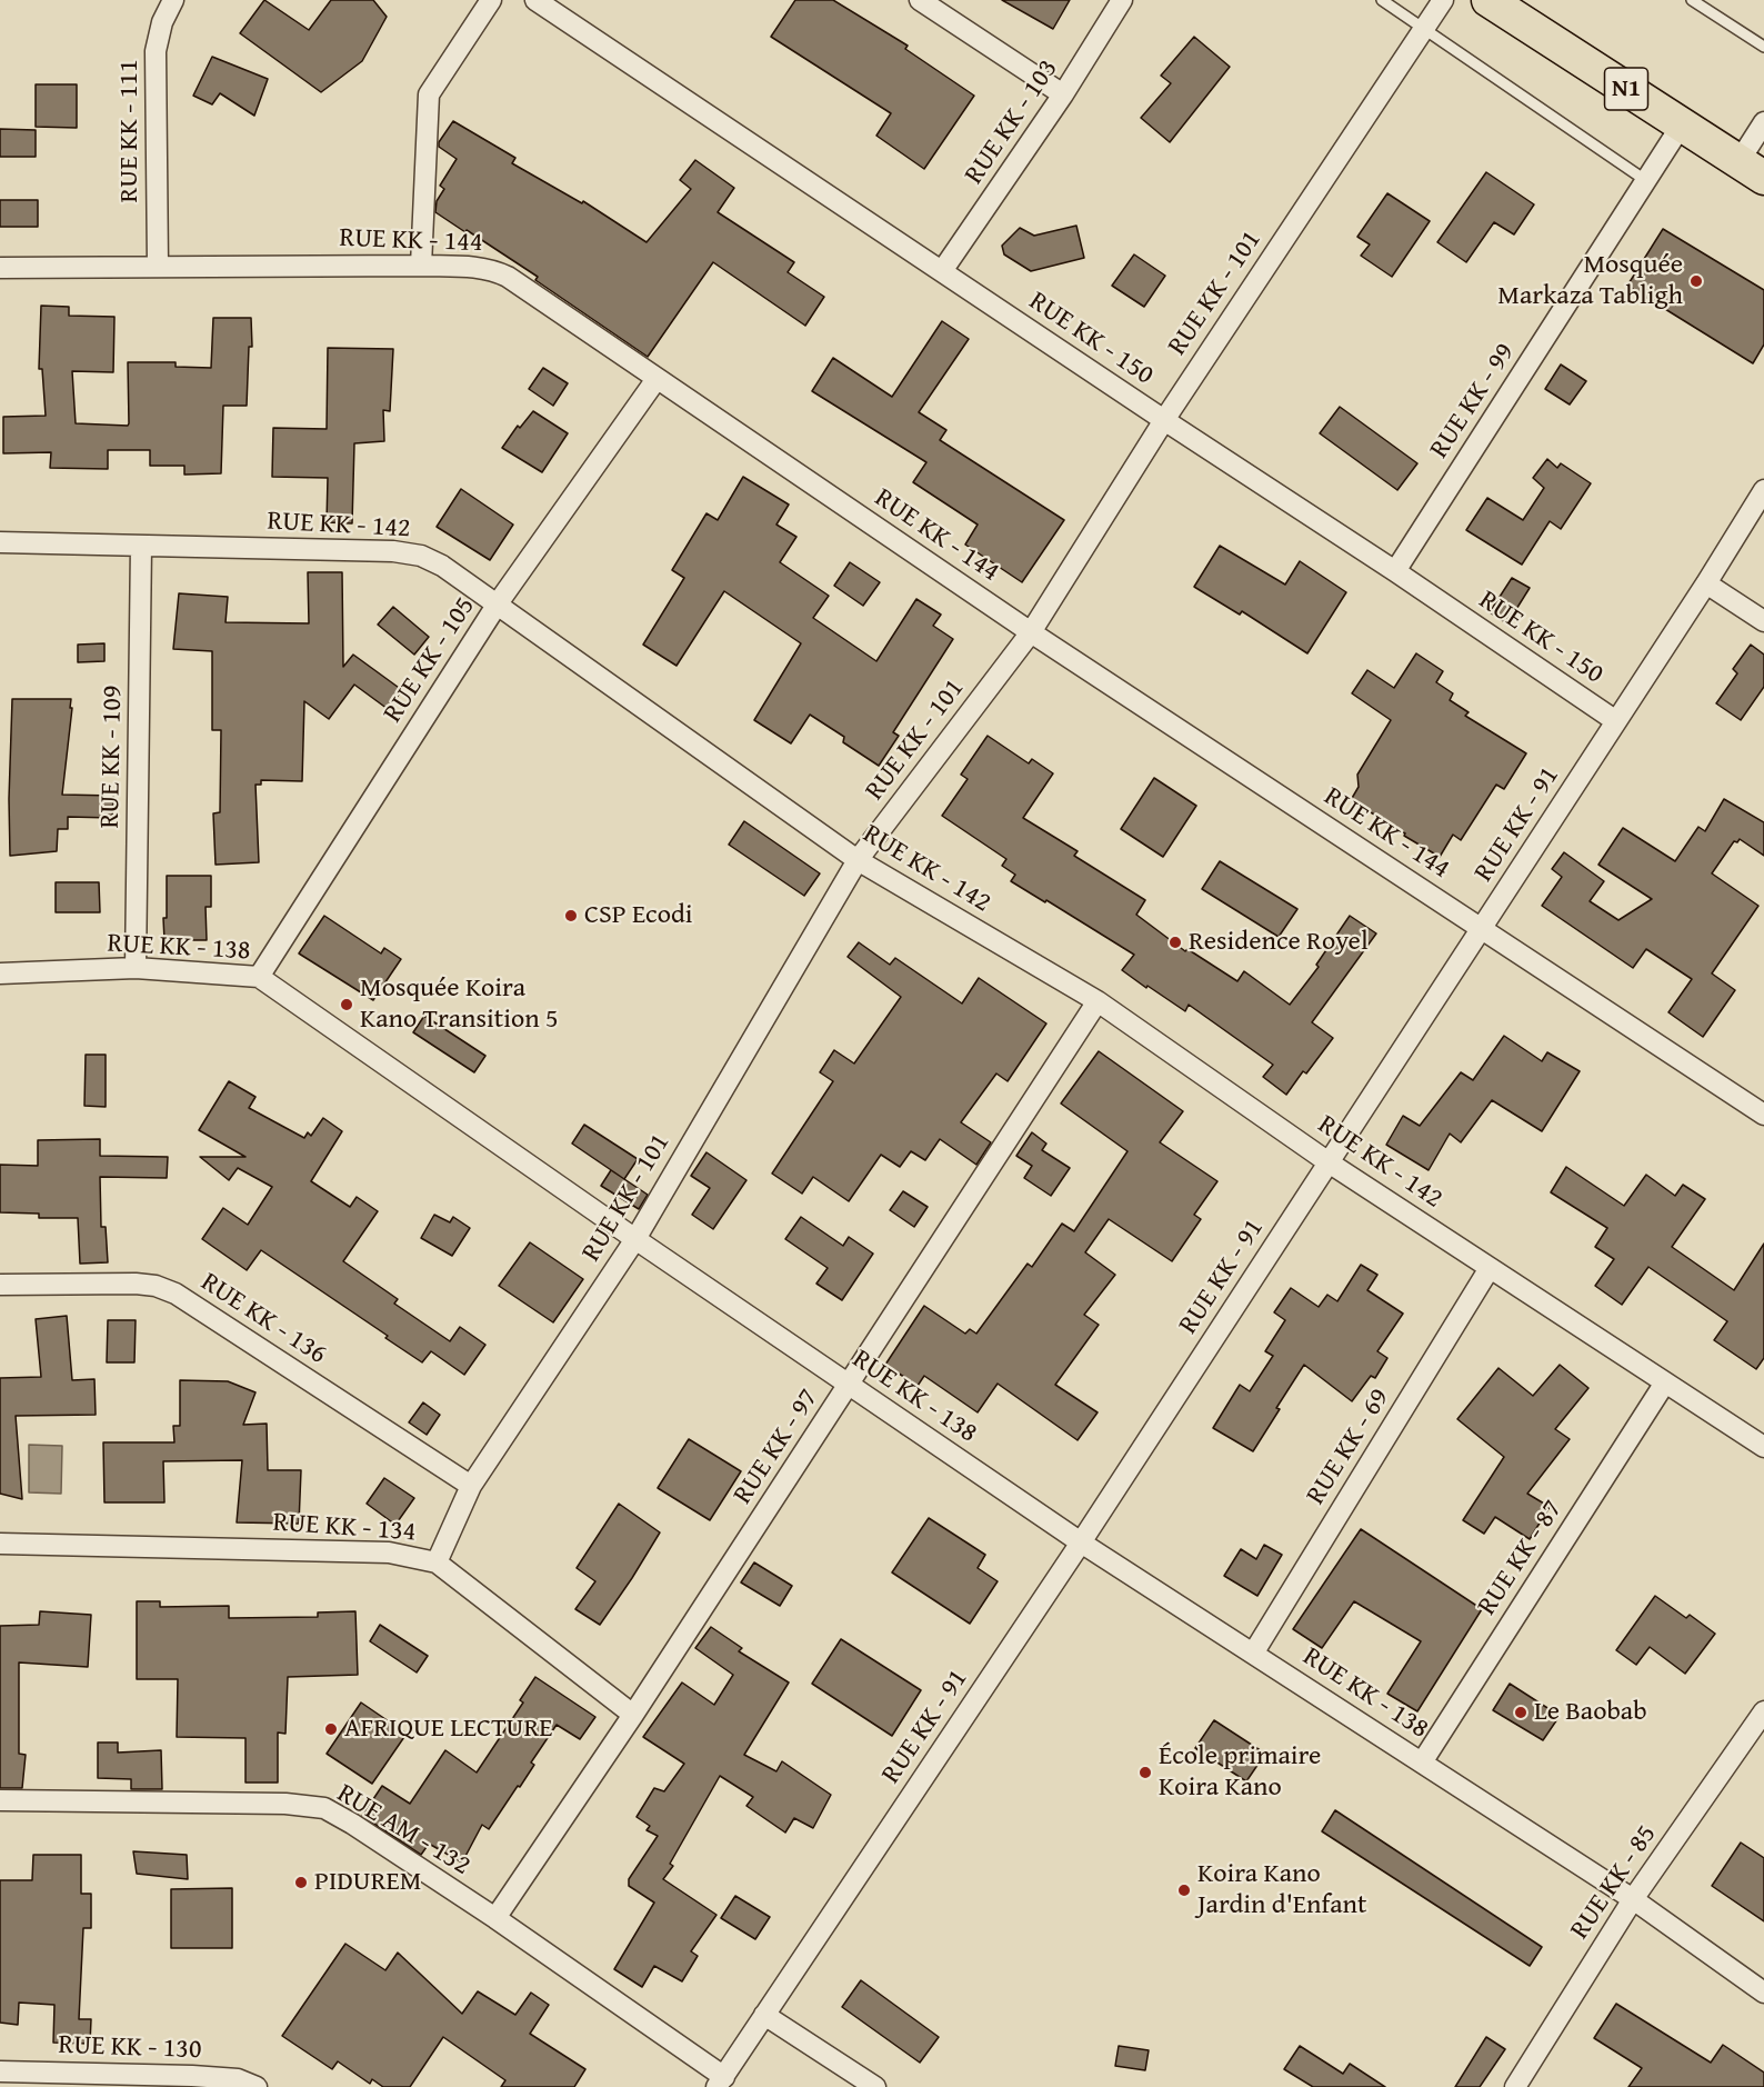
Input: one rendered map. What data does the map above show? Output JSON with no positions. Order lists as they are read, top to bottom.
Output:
{
  "streets": {
    "main road": ["N1"],
    "street": [
      "RUE KK - 103",
      "RUE KK - 111",
      "RUE KK - 144",
      "RUE KK - 101",
      "RUE KK - 150",
      "RUE KK - 99",
      "RUE KK - 142",
      "RUE KK - 105",
      "RUE KK - 109",
      "RUE KK - 91",
      "RUE KK - 138",
      "RUE KK - 136",
      "RUE KK - 97",
      "RUE KK - 69",
      "RUE KK - 134",
      "RUE KK - 87",
      "RUE AM - 132",
      "RUE KK - 85",
      "RUE KK - 130"
    ]
  },
  "crossings": [
    ["N1", "RUE KK - 99"],
    ["RUE KK - 103", "RUE KK - 150"],
    ["RUE KK - 111", "RUE KK - 144"],
    ["RUE KK - 144", "RUE KK - 101"],
    ["RUE KK - 144", "RUE KK - 105"],
    ["RUE KK - 144", "RUE KK - 91"],
    ["RUE KK - 101", "RUE KK - 150"],
    ["RUE KK - 101", "RUE KK - 142"],
    ["RUE KK - 101", "RUE KK - 138"],
    ["RUE KK - 101", "RUE KK - 136"],
    ["RUE KK - 101", "RUE KK - 134"],
    ["RUE KK - 150", "RUE KK - 99"],
    ["RUE KK - 150", "RUE KK - 91"],
    ["RUE KK - 142", "RUE KK - 105"],
    ["RUE KK - 142", "RUE KK - 109"],
    ["RUE KK - 142", "RUE KK - 91"],
    ["RUE KK - 142", "RUE KK - 97"],
    ["RUE KK - 142", "RUE KK - 69"],
    ["RUE KK - 142", "RUE KK - 87"],
    ["RUE KK - 105", "RUE KK - 138"],
    ["RUE KK - 109", "RUE KK - 138"],
    ["RUE KK - 91", "RUE KK - 138"],
    ["RUE KK - 91", "RUE AM - 132"],
    ["RUE KK - 138", "RUE KK - 97"],
    ["RUE KK - 138", "RUE KK - 69"],
    ["RUE KK - 138", "RUE KK - 87"],
    ["RUE KK - 138", "RUE KK - 85"],
    ["RUE KK - 97", "RUE KK - 134"],
    ["RUE KK - 97", "RUE AM - 132"]
  ],
  "places": [
    "Mosquée Markaza Tabligh",
    "CSP Ecodi",
    "Residence Royel",
    "Mosquée Koira Kano Transition 5",
    "Le Baobab",
    "AFRIQUE LECTURE",
    "École primaire Koira Kano",
    "PIDUREM",
    "Koira Kano Jardin d'Enfant"
  ]
}
